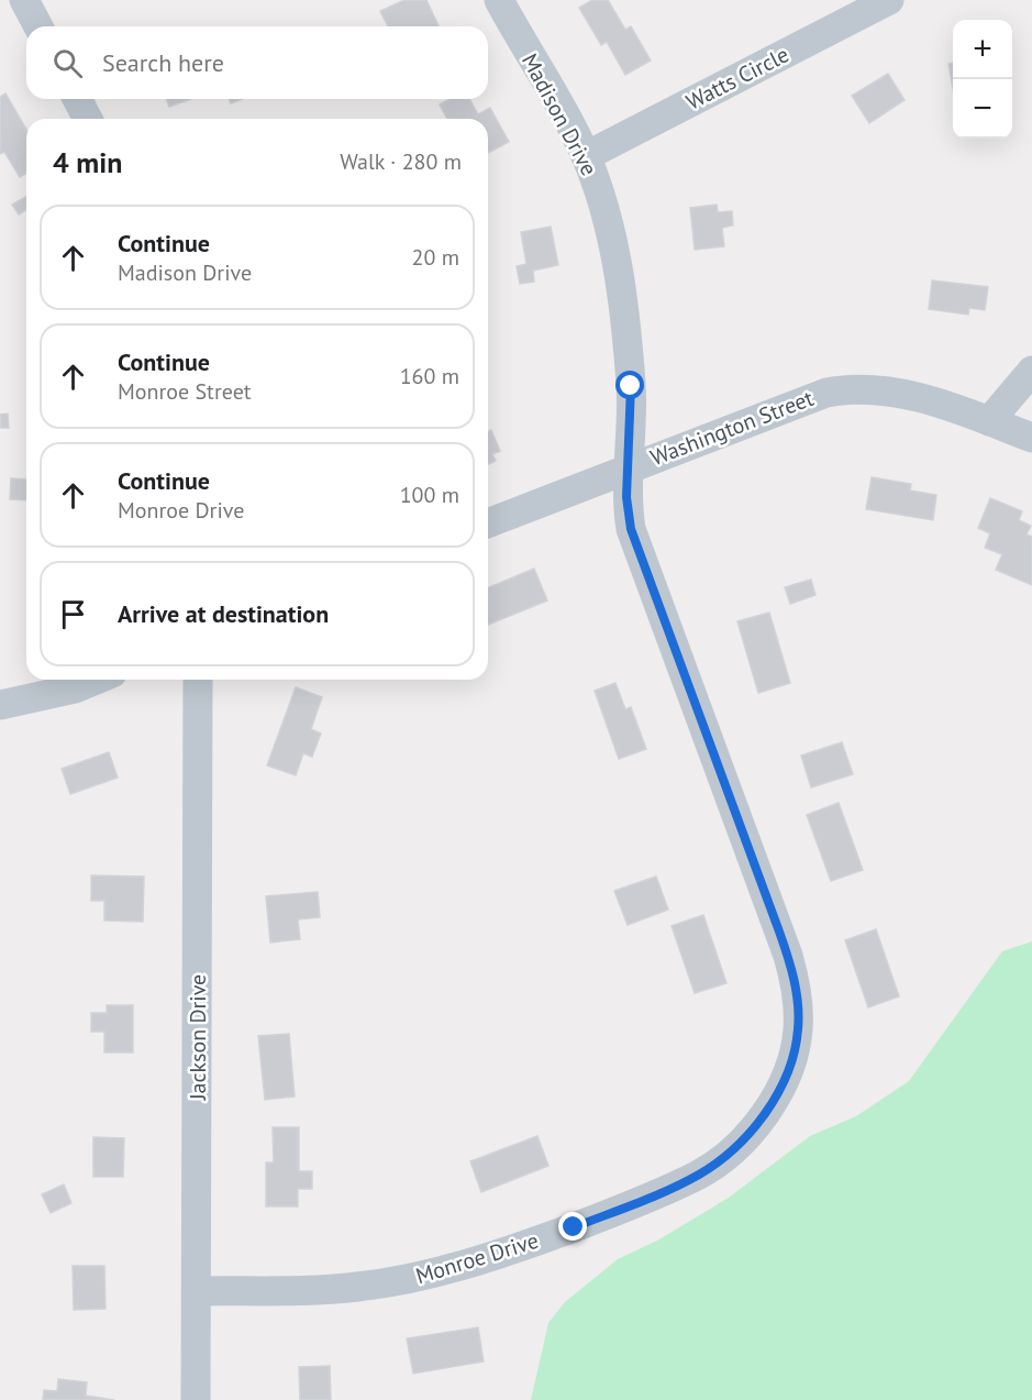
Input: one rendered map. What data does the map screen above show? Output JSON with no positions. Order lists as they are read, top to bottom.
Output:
{
  "streets": {
    "street": [
      "Watts Circle",
      "Madison Drive",
      "Washington Street",
      "Jackson Drive",
      "Monroe Drive"
    ]
  },
  "crossings": [
    ["Watts Circle", "Madison Drive"],
    ["Madison Drive", "Washington Street"],
    ["Madison Drive", "Monroe Drive"],
    ["Jackson Drive", "Monroe Drive"]
  ],
  "page": {
    "map_buttons": ["+", "−"],
    "search": "Search here",
    "heading": ["4 min", "Walk · 280 m"],
    "list": [
      ["Continue", "Madison Drive", "20 m"],
      ["Continue", "Monroe Street", "160 m"],
      ["Continue", "Monroe Drive", "100 m"],
      "Arrive at destination"
    ]
  }
}
